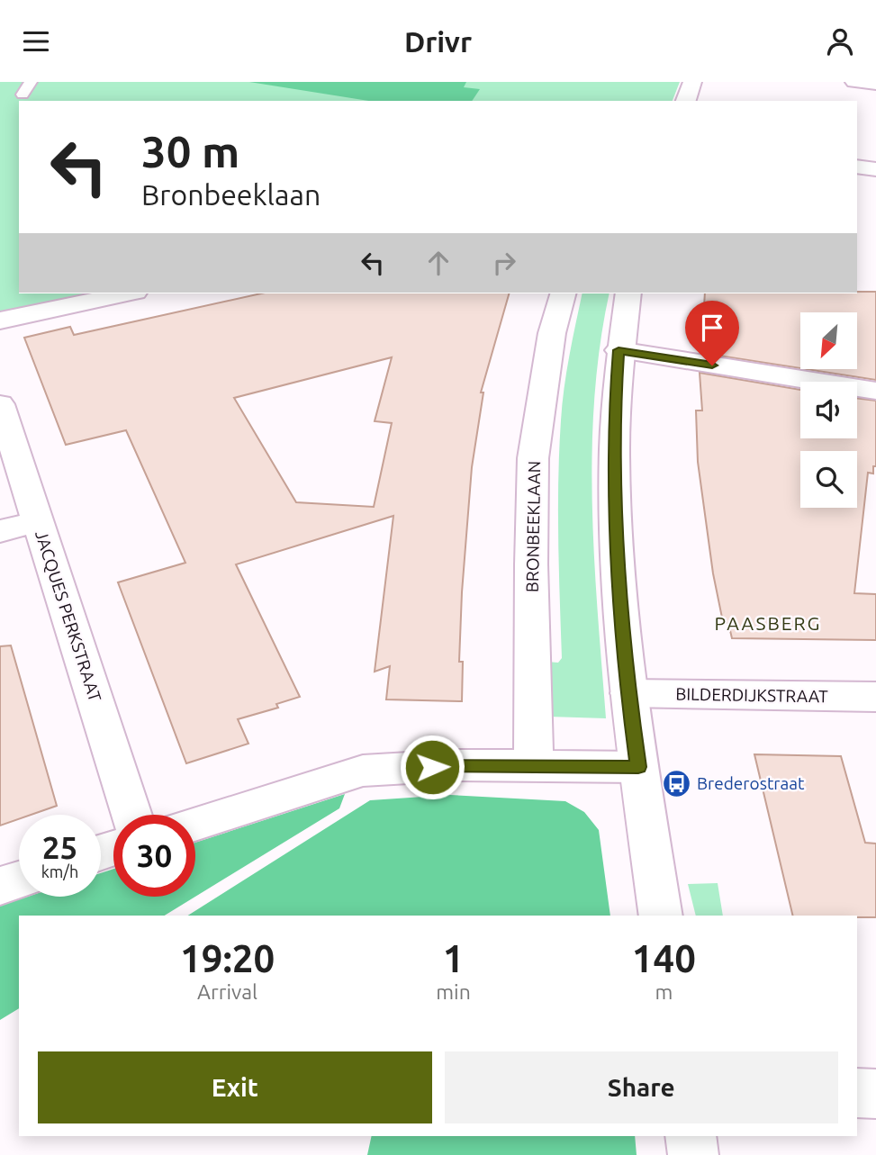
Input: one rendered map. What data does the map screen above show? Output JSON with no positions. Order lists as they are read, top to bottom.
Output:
{
  "streets": {
    "street": ["BRONBEEKLAAN", "JACQUES PERKSTRAAT", "BILDERDIJKSTRAAT"]
  },
  "districts": ["PAASBERG"],
  "places": {
    "bus stop": ["Brederostraat"]
  },
  "north": "bottom left",
  "page": {
    "header": "Drivr",
    "turn": ["30 m", "Bronbeeklaan"],
    "speed": "25 km/h",
    "limit": "30",
    "eta": [
      "19:20",
      "Arrival",
      "1",
      "min",
      "140",
      "m"
    ],
    "buttons": ["Exit", "Share"]
  }
}
